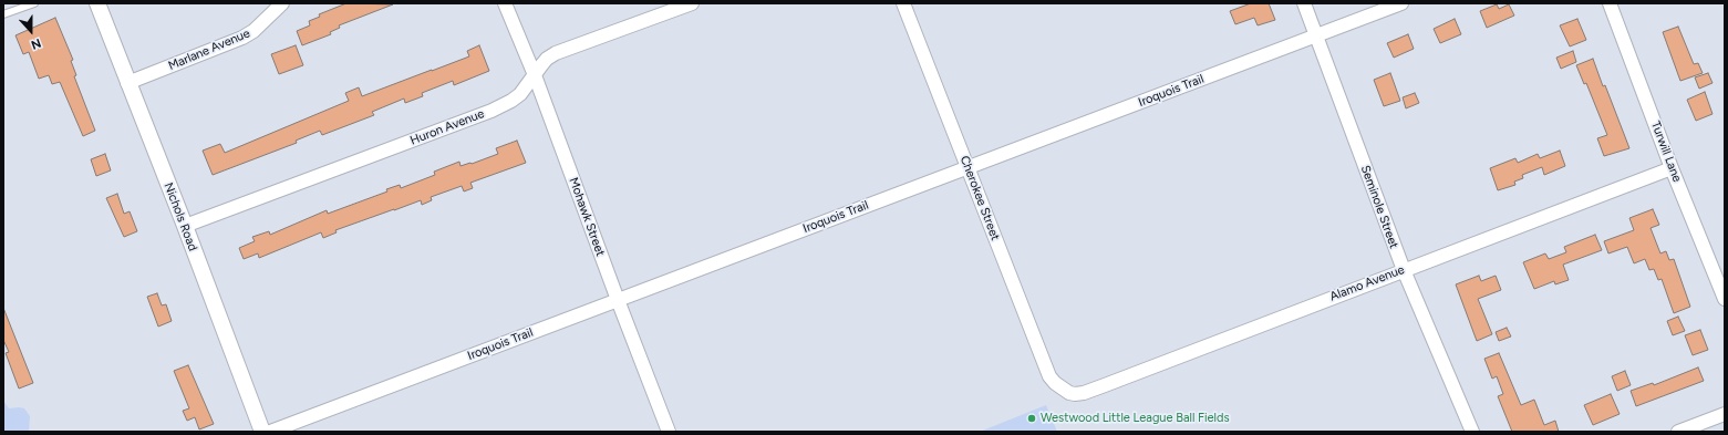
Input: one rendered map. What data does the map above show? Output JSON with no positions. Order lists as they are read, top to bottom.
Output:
{
  "streets": {
    "street": [
      "Marlane Avenue",
      "Iroquois Trail",
      "Huron Avenue",
      "Turwill Lane",
      "Cherokee Street",
      "Seminole Street",
      "Nichols Road",
      "Mohawk Street",
      "Alamo Avenue"
    ]
  },
  "crossings": [
    ["Marlane Avenue", "Nichols Road"],
    ["Iroquois Trail", "Cherokee Street"],
    ["Iroquois Trail", "Seminole Street"],
    ["Iroquois Trail", "Mohawk Street"],
    ["Huron Avenue", "Nichols Road"],
    ["Huron Avenue", "Mohawk Street"],
    ["Turwill Lane", "Alamo Avenue"],
    ["Cherokee Street", "Alamo Avenue"],
    ["Seminole Street", "Alamo Avenue"]
  ],
  "places": ["Westwood Little League Ball Fields"],
  "north": "bottom"
}
